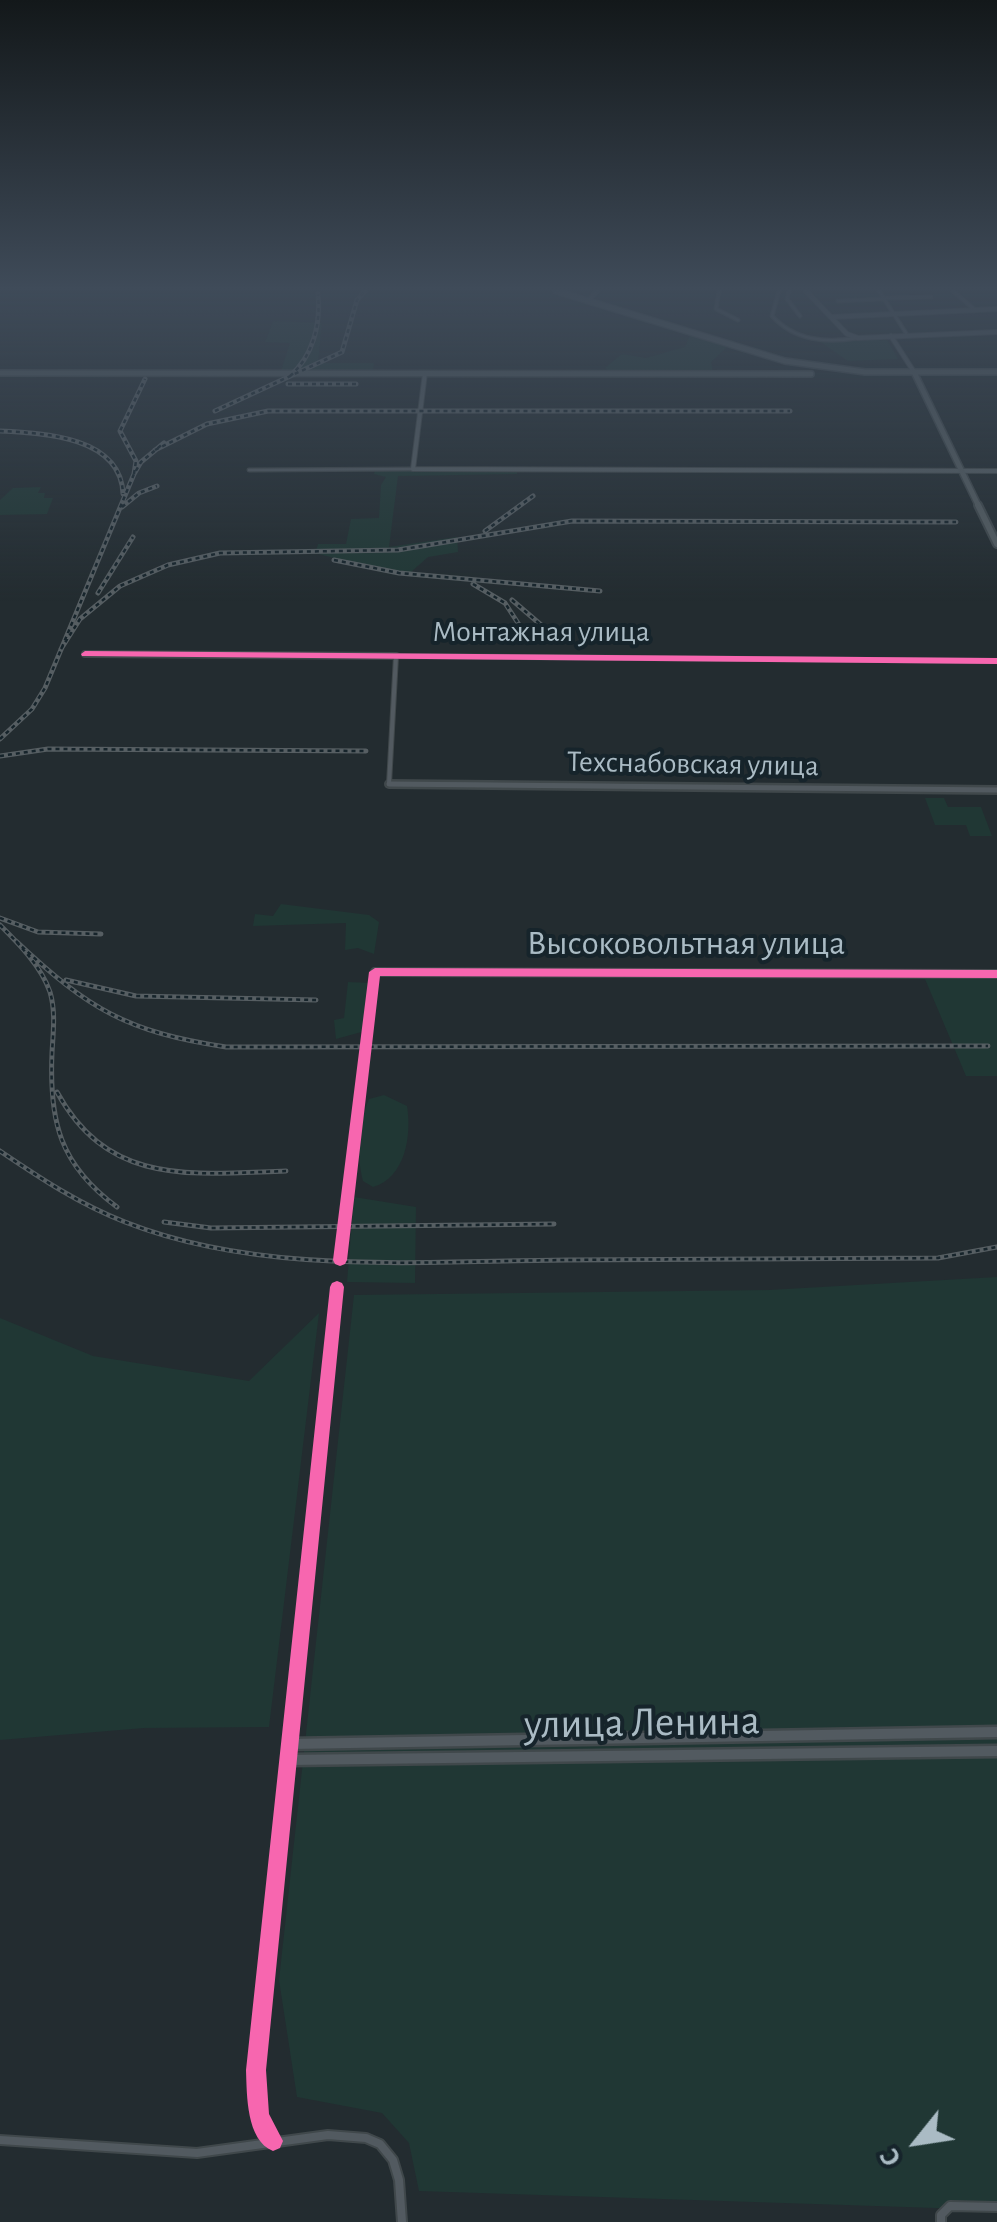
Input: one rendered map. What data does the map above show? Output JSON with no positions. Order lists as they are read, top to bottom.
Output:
{
  "streets": {
    "street": [
      "Монтажная улица",
      "Техснабовская улица",
      "Высоковольтная улица",
      "улица Ленина"
    ]
  },
  "crossings": [
    ["Монтажная улица", "Техснабовская улица"]
  ],
  "north": "bottom left"
}
